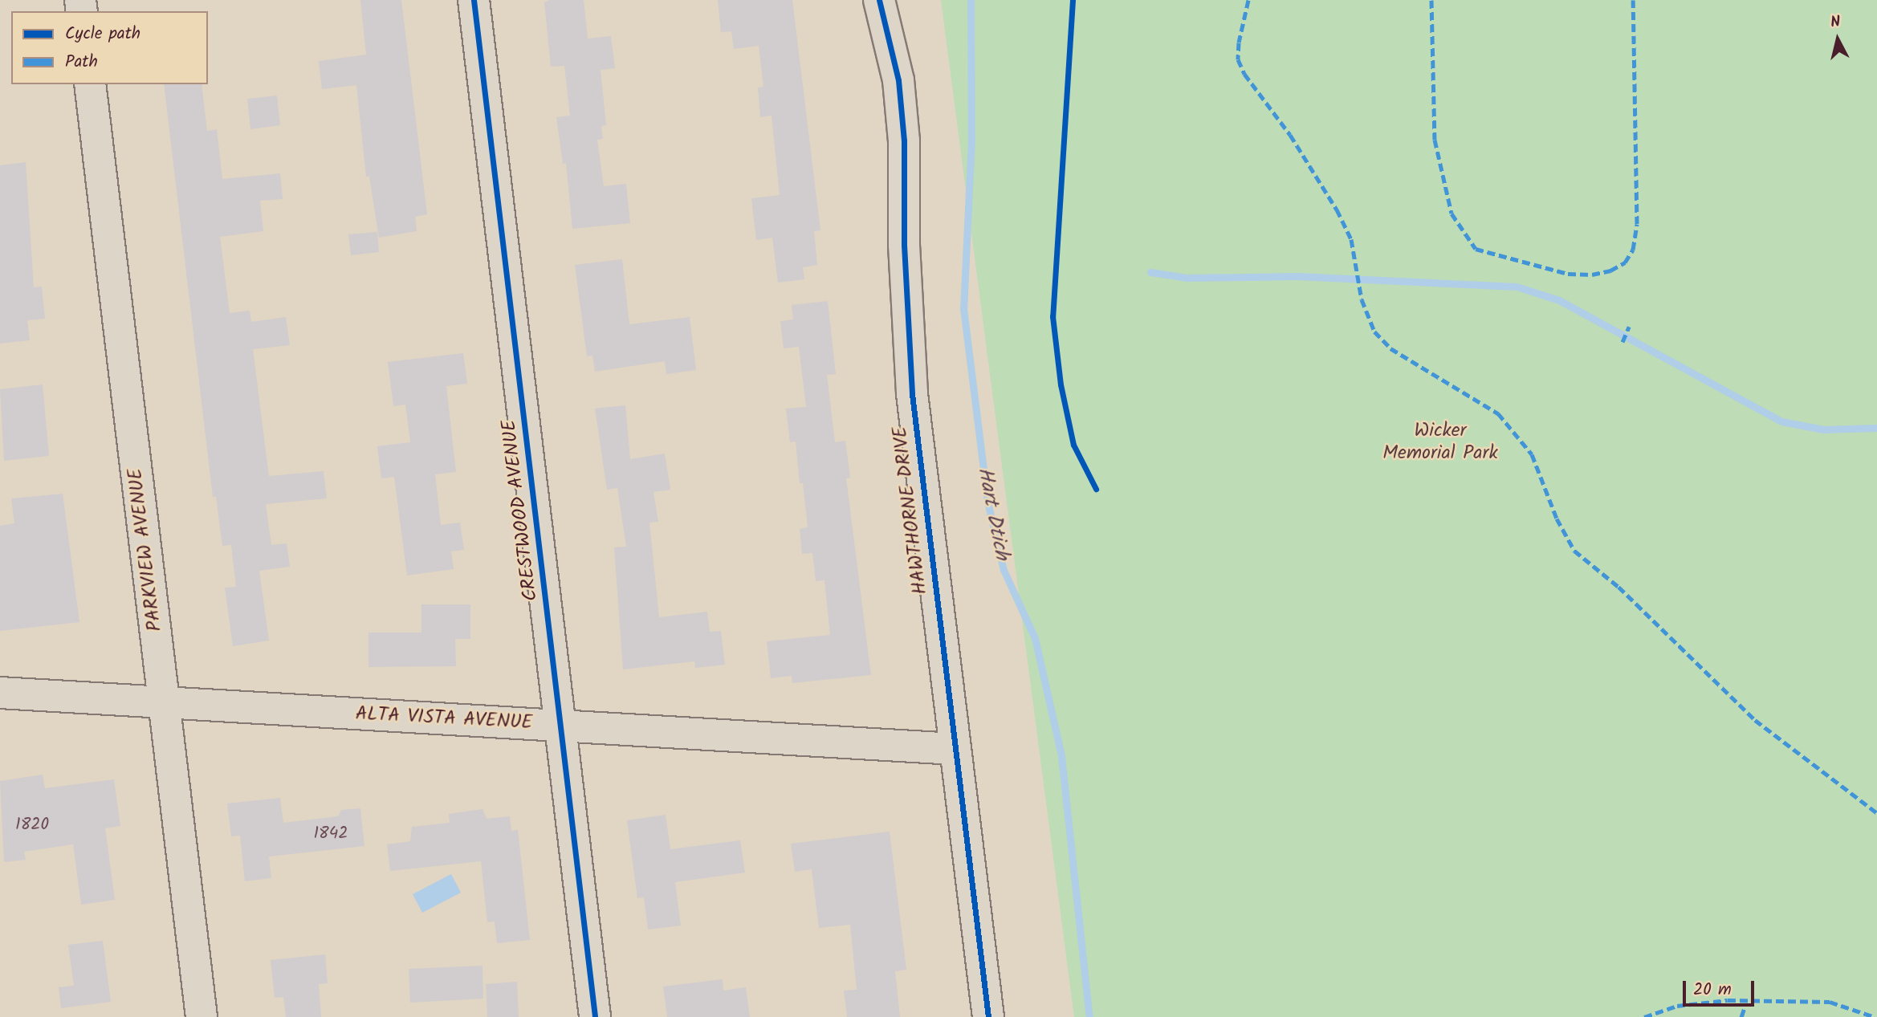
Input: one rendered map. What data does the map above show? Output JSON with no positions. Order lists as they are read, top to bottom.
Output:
{
  "streets": {
    "street": [
      "CRESTWOOD AVENUE",
      "HAWTHORNE DRIVE",
      "PARKVIEW AVENUE",
      "ALTA VISTA AVENUE"
    ]
  },
  "crossings": [
    ["CRESTWOOD AVENUE", "ALTA VISTA AVENUE"],
    ["HAWTHORNE DRIVE", "ALTA VISTA AVENUE"],
    ["PARKVIEW AVENUE", "ALTA VISTA AVENUE"]
  ],
  "water": ["Hart Dtich"],
  "parks": ["Wicker Memorial Park"],
  "house_numbers": ["1820", "1842"],
  "legend": ["Cycle path", "Path"],
  "scale_bar": "20 m",
  "north": "top"
}
